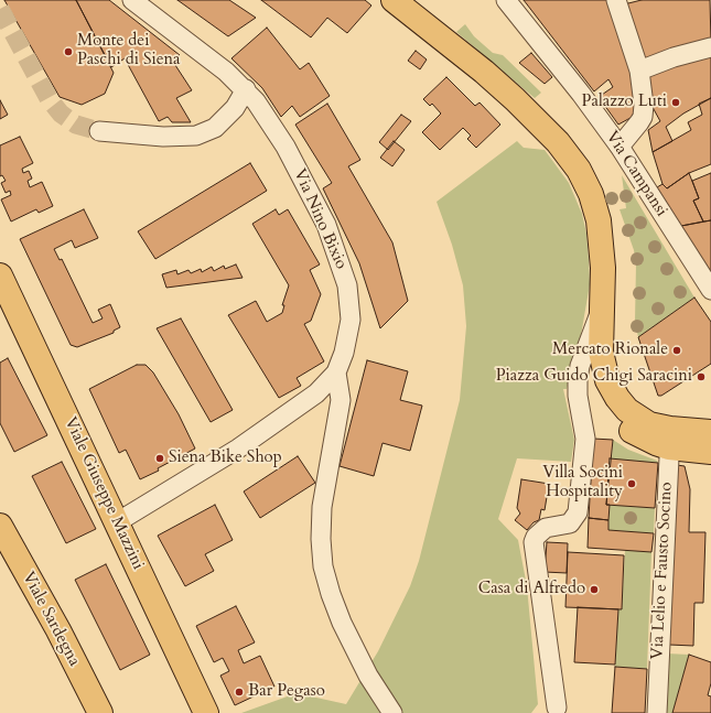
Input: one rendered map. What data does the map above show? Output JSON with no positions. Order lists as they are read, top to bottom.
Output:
{
  "streets": {
    "main road": ["Viale Giuseppe Mazzini", "Viale Sardegna"],
    "street": ["Via Campansi", "Via Nino Bixio", "Via Lelio e Fausto Socino"]
  },
  "crossings": [
    ["Via Nino Bixio", "Viale Giuseppe Mazzini"]
  ],
  "places": [
    "Monte dei Paschi di Siena",
    "Palazzo Luti",
    "Mercato Rionale",
    "Piazza Guido Chigi Saracini",
    "Siena Bike Shop",
    "Villa Socini Hospitality",
    "Casa di Alfredo",
    "Bar Pegaso"
  ]
}
